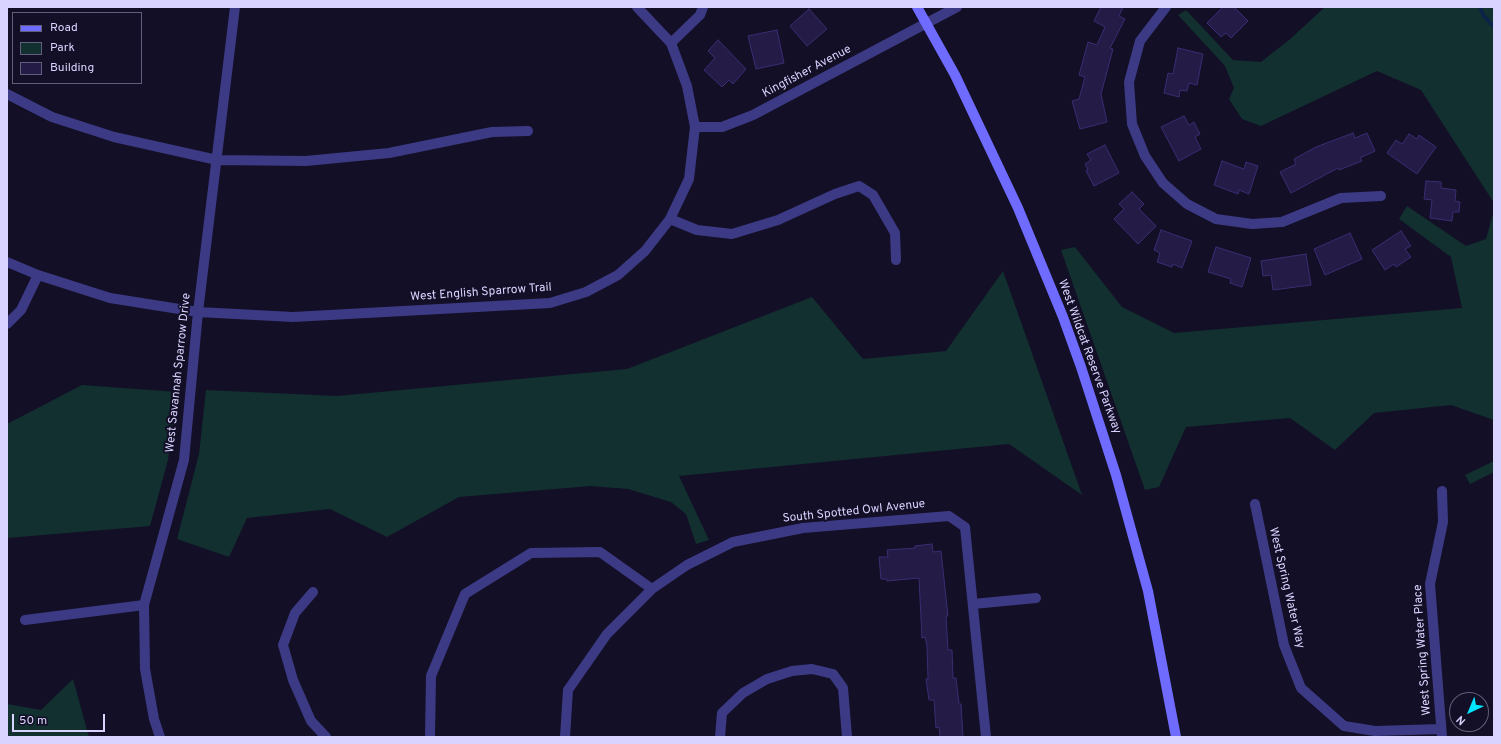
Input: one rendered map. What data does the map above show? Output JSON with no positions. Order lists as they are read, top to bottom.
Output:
{
  "streets": {
    "main road": ["West Wildcat Reserve Parkway"],
    "street": [
      "Kingfisher Avenue",
      "West English Sparrow Trail",
      "West Savannah Sparrow Drive",
      "South Spotted Owl Avenue",
      "West Spring Water Way",
      "West Spring Water Place"
    ]
  },
  "crossings": [
    ["Kingfisher Avenue", "West English Sparrow Trail"],
    ["Kingfisher Avenue", "West Wildcat Reserve Parkway"],
    ["West English Sparrow Trail", "West Savannah Sparrow Drive"],
    ["West Spring Water Way", "West Spring Water Place"]
  ],
  "legend": ["Road", "Park", "Building"],
  "scale_bar": "50 m",
  "north": "bottom left"
}
